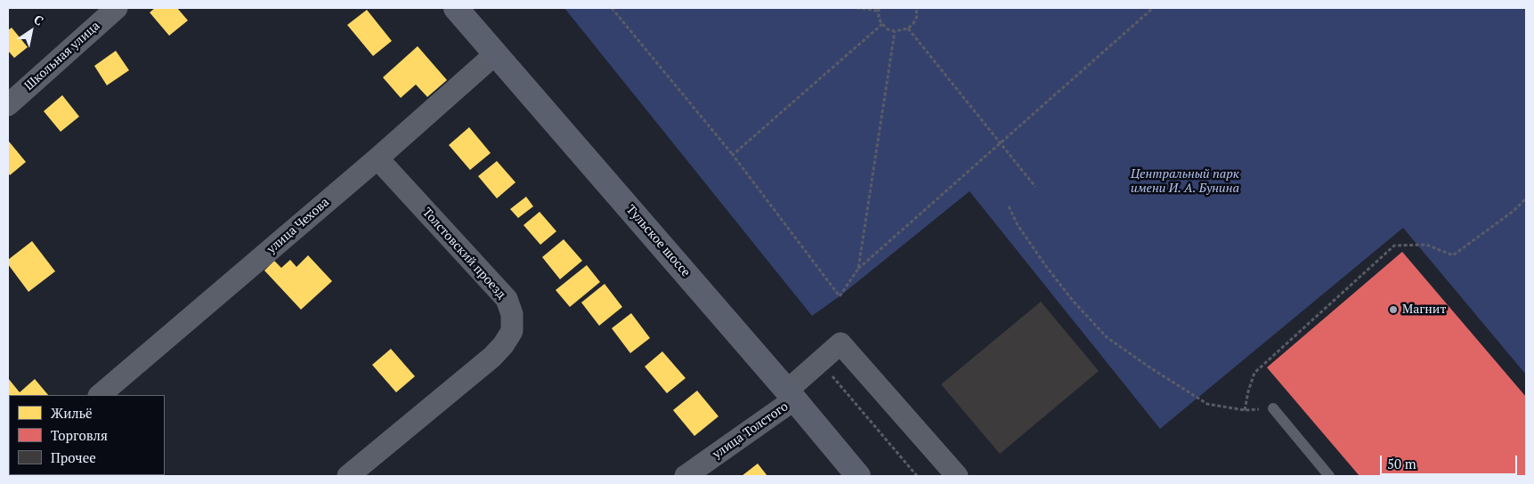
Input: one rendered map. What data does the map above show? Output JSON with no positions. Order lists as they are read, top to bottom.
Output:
{
  "streets": {
    "main road": ["Тульское шоссе"],
    "street": [
      "Школьная улица",
      "улица Чехова",
      "Толстовский проезд",
      "улица Толстого"
    ]
  },
  "crossings": [
    ["улица Чехова", "Тульское шоссе"],
    ["улица Чехова", "Толстовский проезд"],
    ["Тульское шоссе", "улица Толстого"]
  ],
  "parks": ["Центральный парк имени И. А. Бунина"],
  "places": ["Магнит"],
  "legend": ["Жильё", "Торговля", "Прочее"],
  "scale_bar": "50 m",
  "north": "top right"
}
